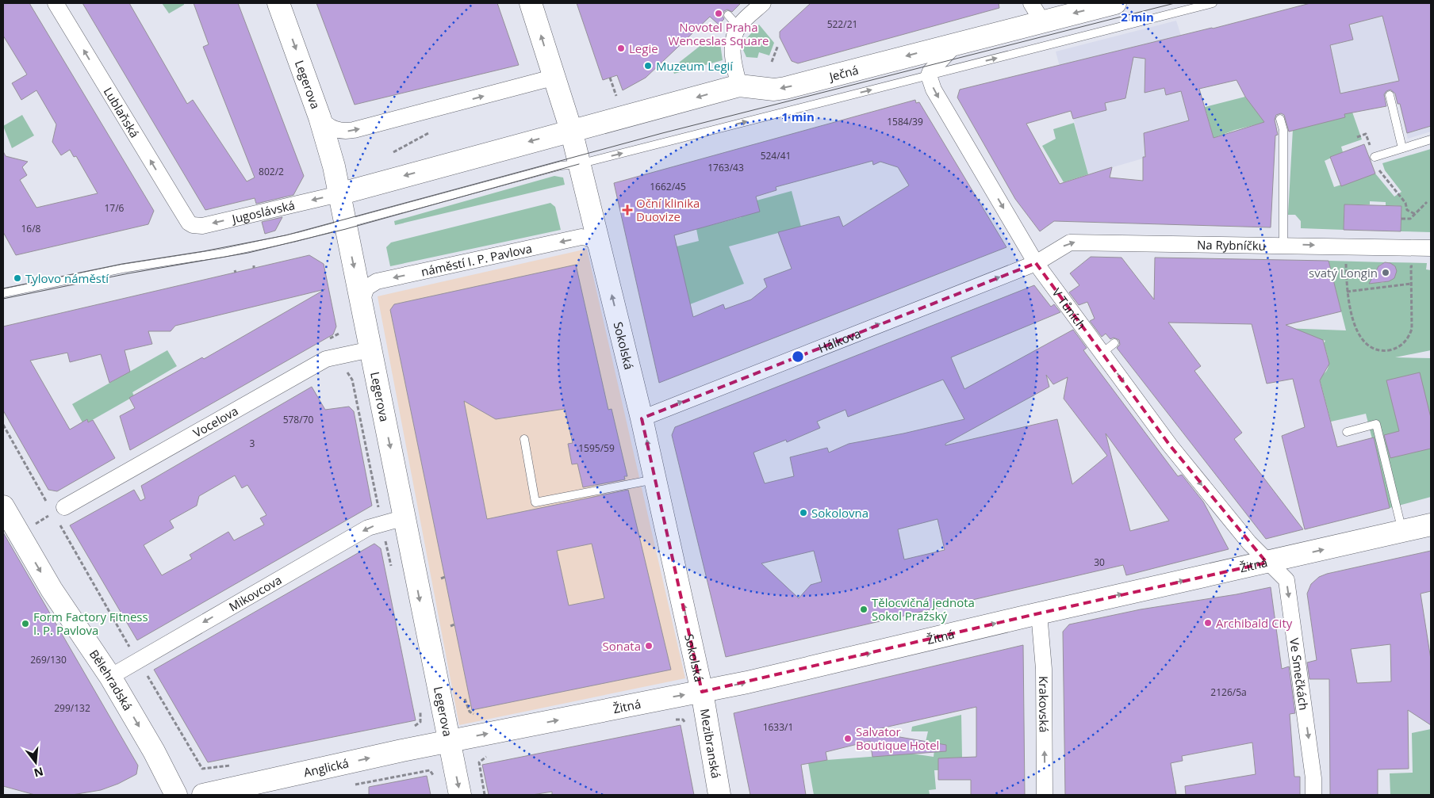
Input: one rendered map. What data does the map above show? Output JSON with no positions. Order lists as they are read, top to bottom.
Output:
{
  "streets": {
    "main road": [
      "Ječná",
      "Legerova",
      "Sokolská",
      "Žitná",
      "Bělehradská",
      "Mezibranská",
      "Anglická"
    ],
    "street": [
      "Lublaňská",
      "Jugoslávská",
      "Na Rybníčku",
      "náměstí I. P. Pavlova",
      "V Tůních",
      "Hálkova",
      "Vocelova",
      "Mikovcova",
      "Ve Smečkách",
      "Krakovská"
    ]
  },
  "crossings": [
    ["Ječná", "Sokolská"],
    ["Legerova", "Jugoslávská"],
    ["Legerova", "náměstí I. P. Pavlova"],
    ["Legerova", "Vocelova"],
    ["Legerova", "Žitná"],
    ["Legerova", "Mikovcova"],
    ["Legerova", "Anglická"],
    ["Lublaňská", "Jugoslávská"],
    ["Na Rybníčku", "V Tůních"],
    ["Na Rybníčku", "Hálkova"],
    ["náměstí I. P. Pavlova", "Sokolská"],
    ["V Tůních", "Hálkova"],
    ["V Tůních", "Žitná"],
    ["V Tůních", "Ve Smečkách"],
    ["Hálkova", "Sokolská"],
    ["Sokolská", "Žitná"],
    ["Sokolská", "Mezibranská"],
    ["Žitná", "Ve Smečkách"],
    ["Žitná", "Krakovská"],
    ["Žitná", "Mezibranská"],
    ["Žitná", "Anglická"],
    ["Mikovcova", "Bělehradská"]
  ],
  "one_way": [
    "Ječná",
    "Legerova",
    "Lublaňská",
    "Jugoslávská",
    "Na Rybníčku",
    "náměstí I. P. Pavlova",
    "V Tůních",
    "Hálkova",
    "Sokolská",
    "Žitná",
    "Mikovcova",
    "Ve Smečkách",
    "Bělehradská",
    "Krakovská",
    "Anglická"
  ],
  "places": {
    "other": [
      "Novotel Praha Wenceslas Square",
      "Legie",
      "Muzeum Legií",
      "svatý Longin",
      "Tylovo náměstí",
      "Sokolovna",
      "Tělocvičná jednota Sokol Pražský",
      "Archibald City",
      "Form Factory Fitness I. P. Pavlova",
      "Sonata",
      "Salvator Boutique Hotel"
    ],
    "health": ["Oční klinika Duovize"]
  },
  "house_numbers": [
    "522/21",
    "1584/39",
    "524/41",
    "1763/43",
    "802/2",
    "1662/45",
    "17/6",
    "16/8",
    "578/70",
    "3",
    "1595/59",
    "30",
    "269/130",
    "2126/5a",
    "299/132",
    "1633/1"
  ],
  "north": "bottom",
  "rings": ["2 min", "1 min"]
}
